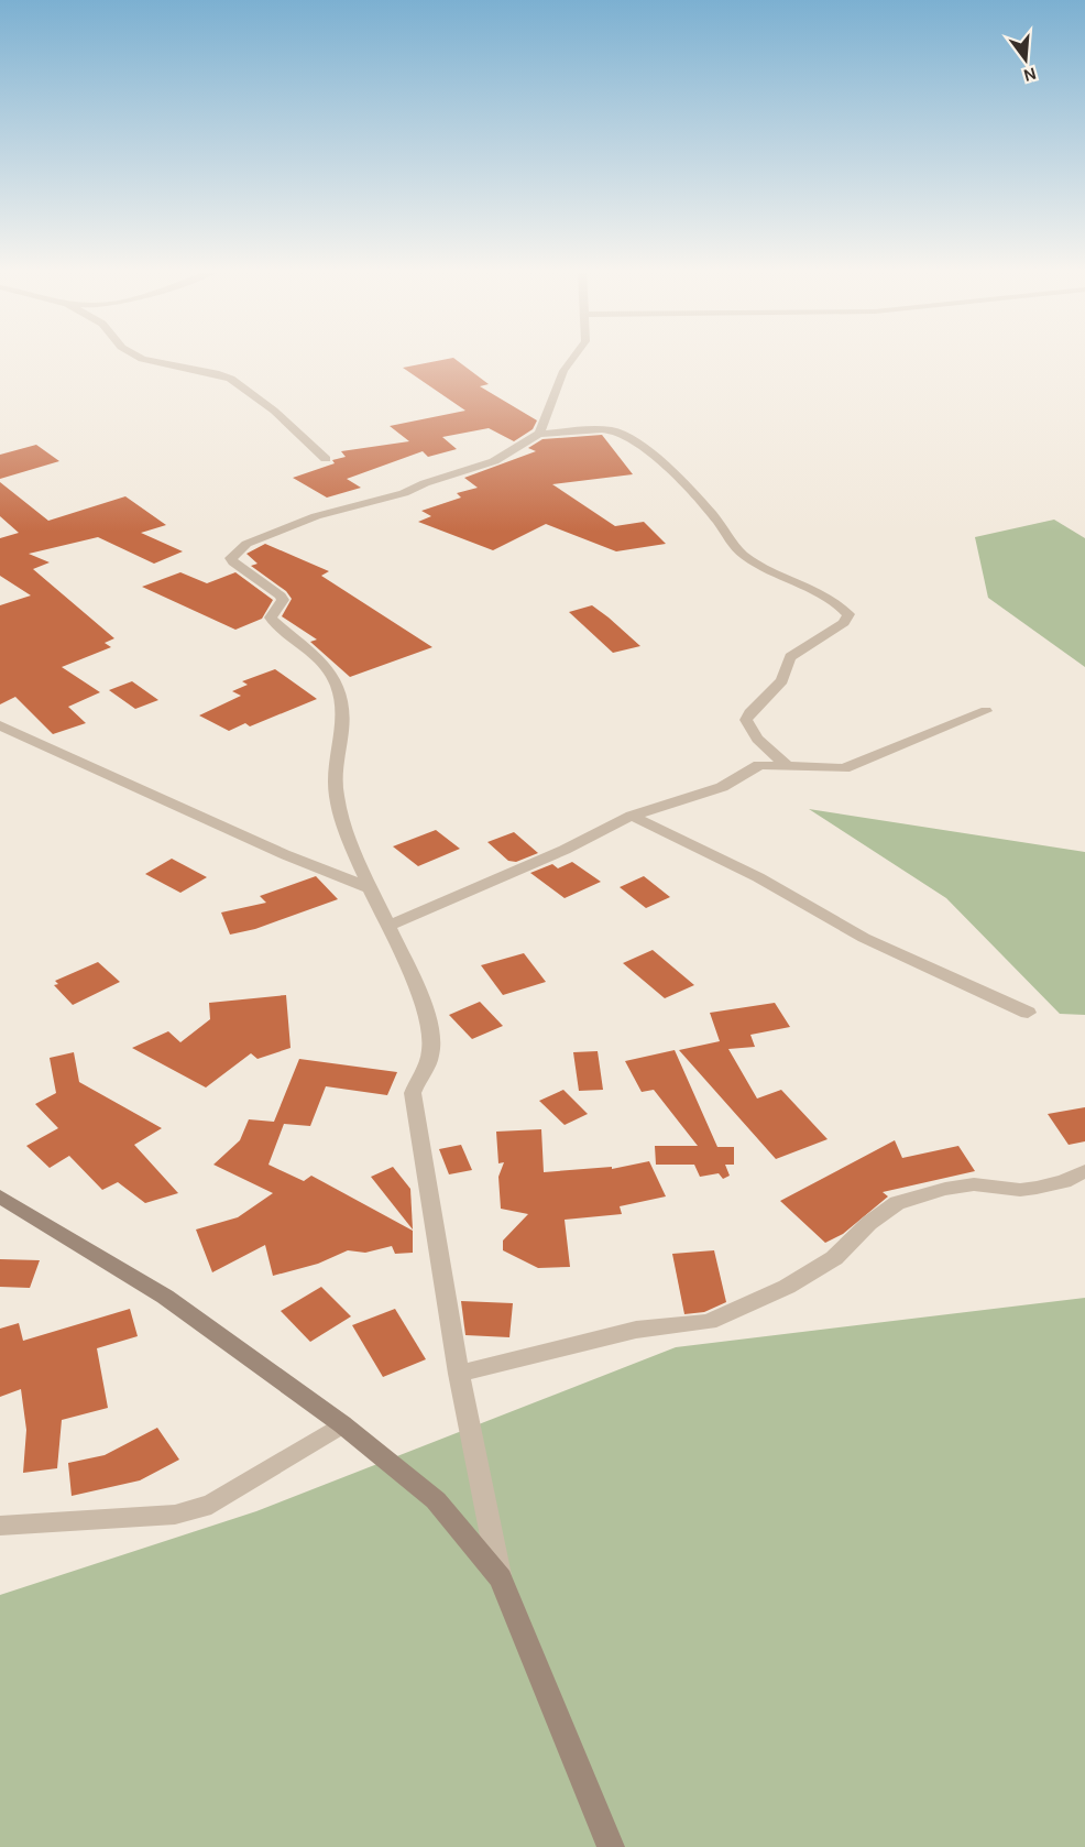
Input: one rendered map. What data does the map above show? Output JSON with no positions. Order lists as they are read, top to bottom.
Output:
{
  "north": "bottom"
}
